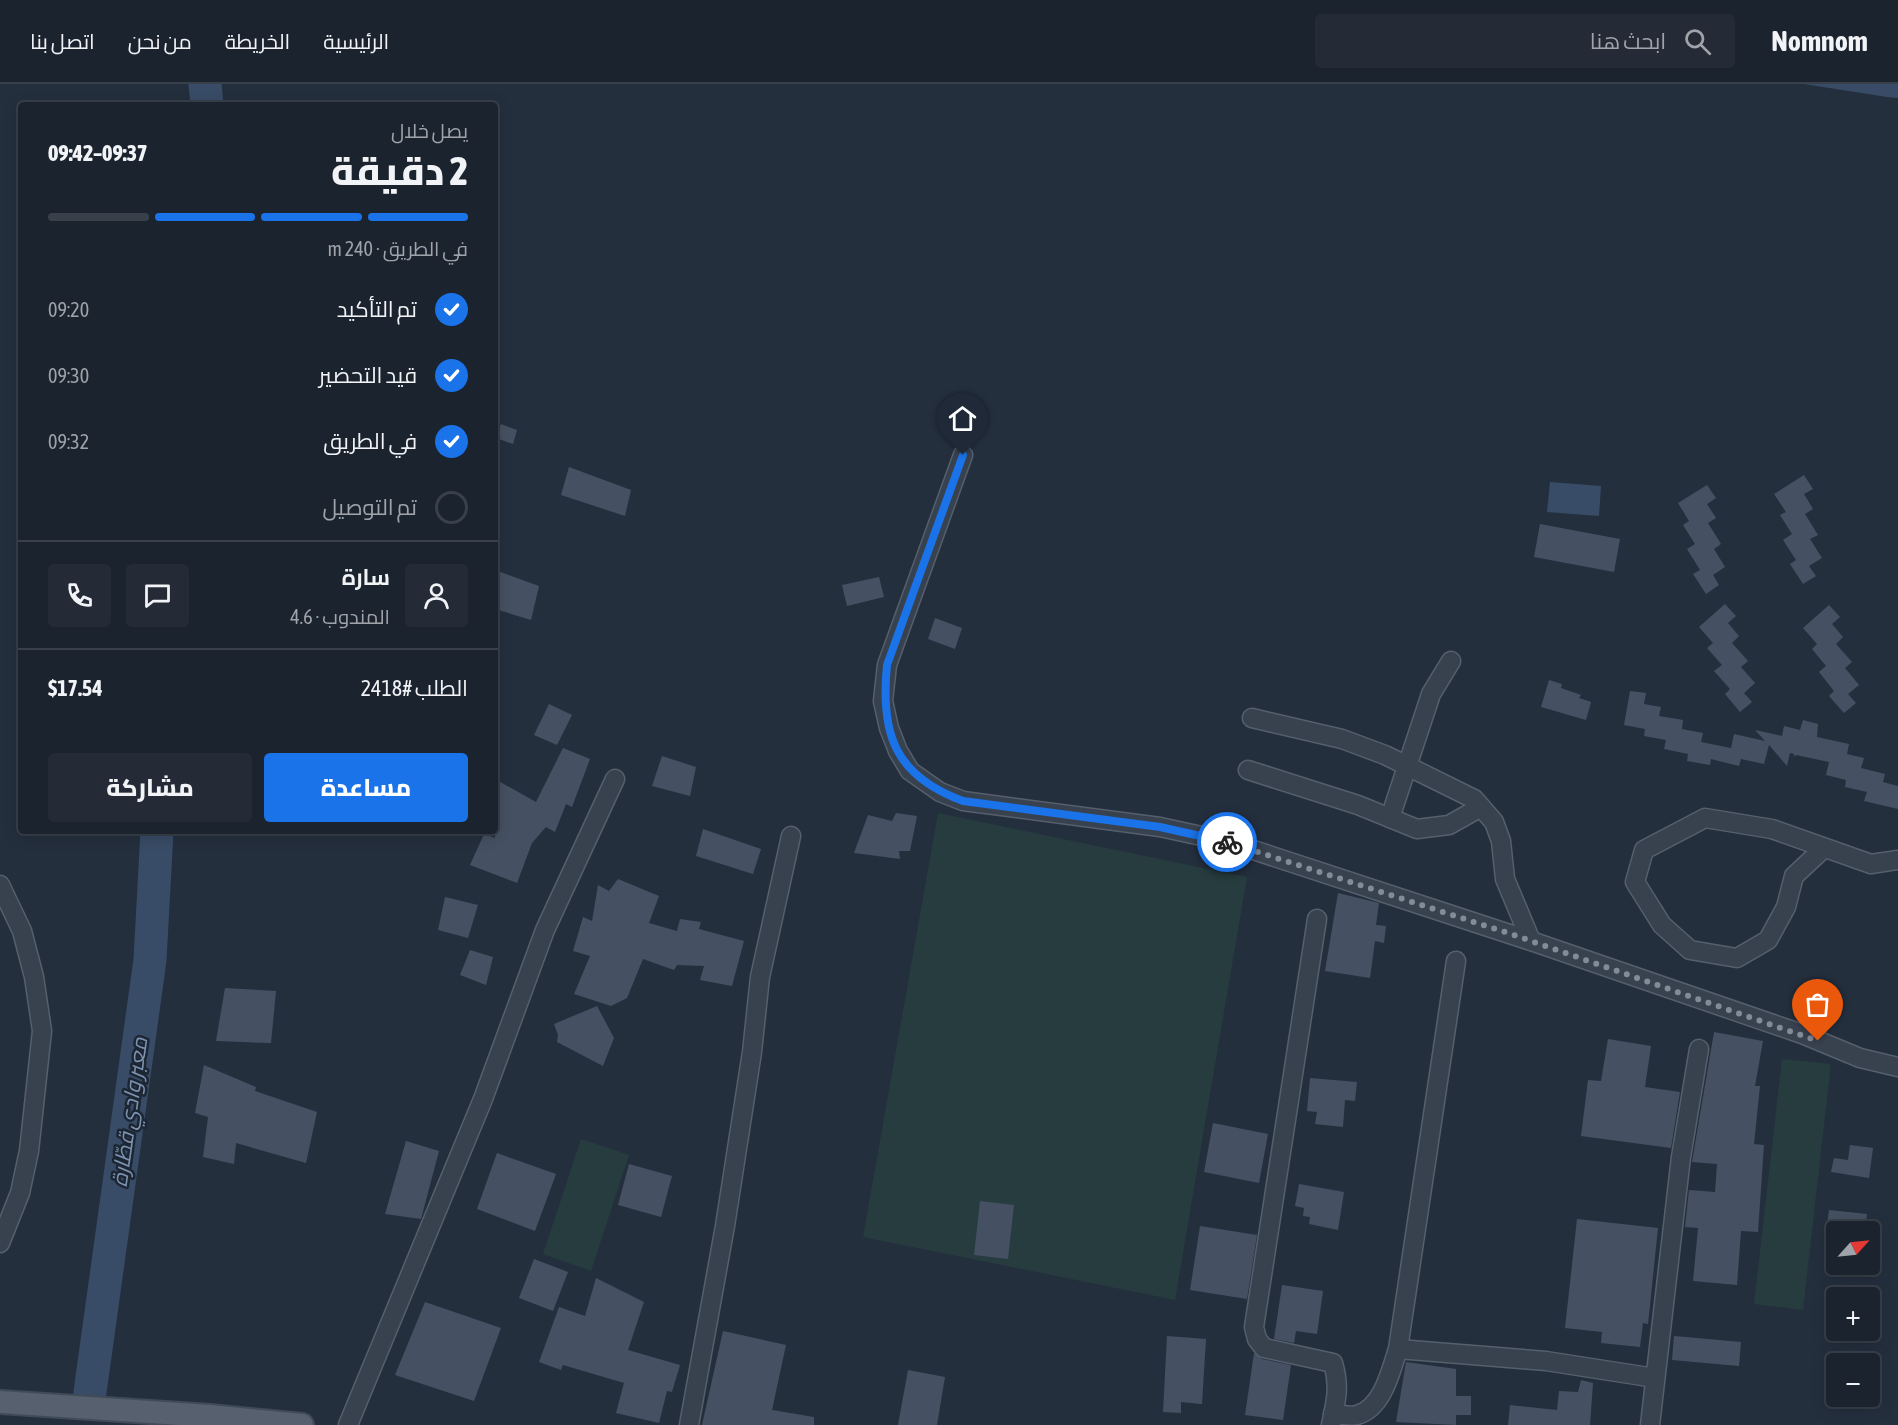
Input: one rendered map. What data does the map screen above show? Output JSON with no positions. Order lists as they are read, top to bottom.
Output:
{
  "water": ["معبر وادي قطّارة"],
  "north": "top right",
  "page": {
    "header": "Nomnom",
    "search": "ابحث هنا",
    "nav": [
      "الرئيسية",
      "الخريطة",
      "من نحن",
      "اتصل بنا"
    ],
    "heading": ["2 دقيقة", "يصل خلال", "09:37–09:42"],
    "panel": [
      "سارة",
      "المندوب · 4.6",
      "الطلب #2418",
      "$17.54"
    ],
    "bar": "في الطريق · 240 m",
    "list": [
      ["تم التأكيد", "09:20"],
      ["قيد التحضير", "09:30"],
      ["في الطريق", "09:32"],
      "تم التوصيل"
    ],
    "buttons": ["مساعدة", "مشاركة"],
    "map_buttons": ["+", "−"]
  }
}
